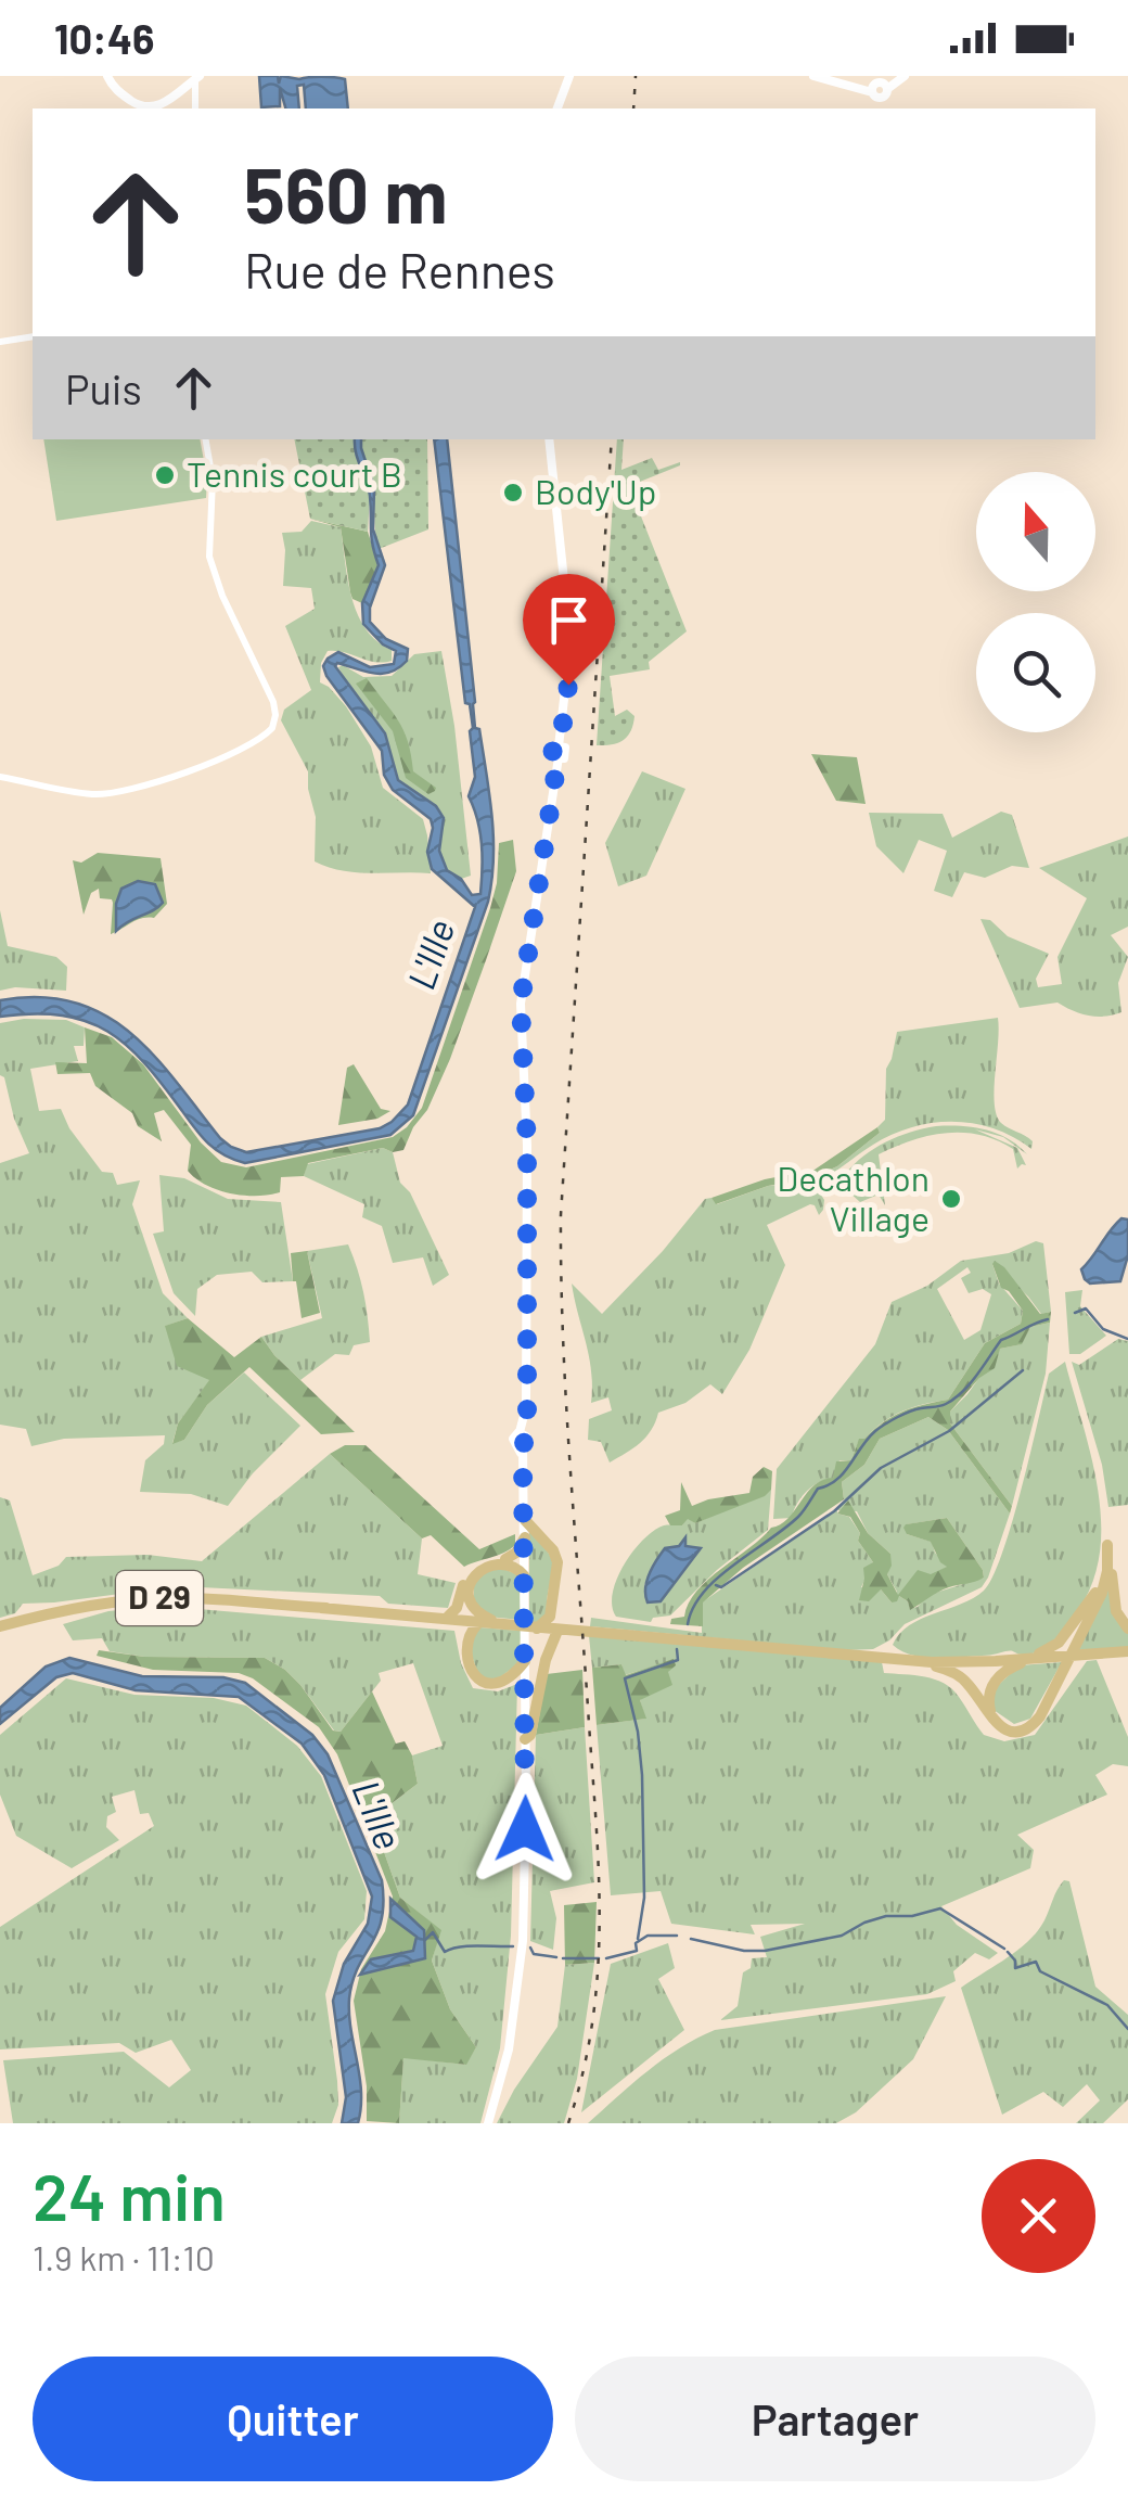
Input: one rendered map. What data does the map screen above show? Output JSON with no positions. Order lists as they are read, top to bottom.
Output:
{
  "streets": {
    "main road": ["D 29"]
  },
  "water": ["L'Ille"],
  "places": ["Tennis court B", "Body'Up", "Decathlon Village"],
  "north": "top",
  "page": {
    "status": "10:46",
    "turn": ["560 m", "Rue de Rennes"],
    "then": "Puis",
    "heading": ["24 min", "1.9 km · 11:10"],
    "buttons": ["Quitter", "Partager"]
  }
}
